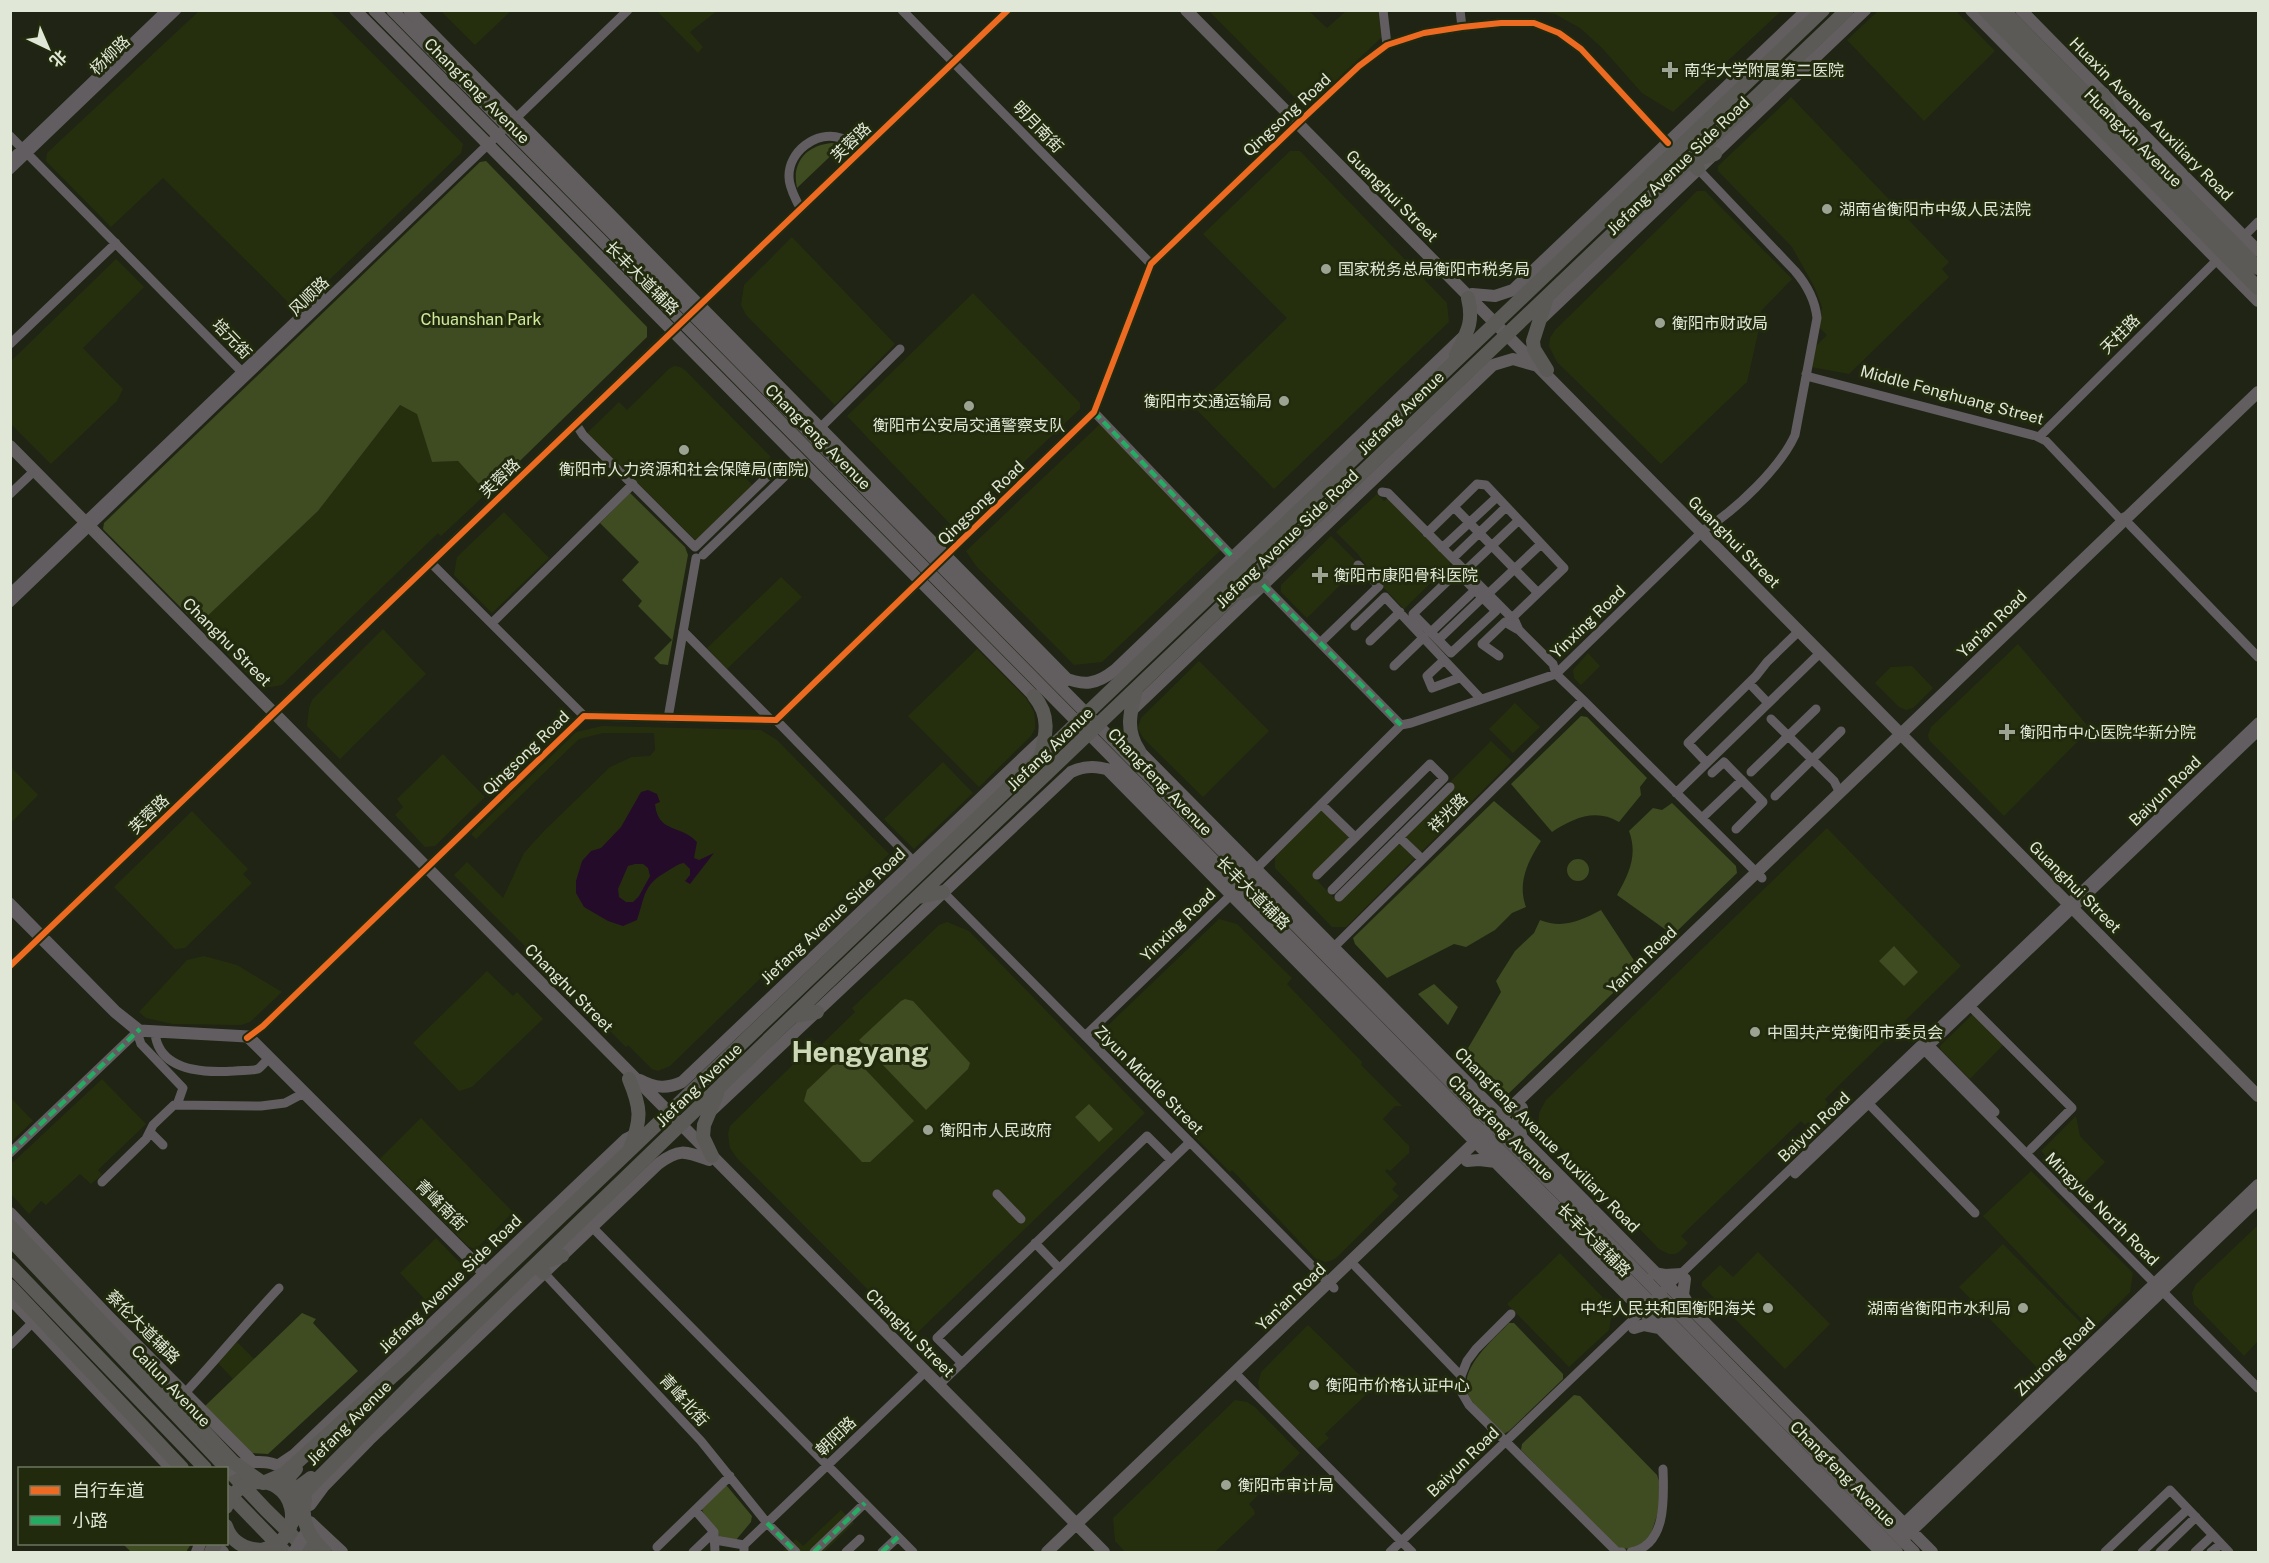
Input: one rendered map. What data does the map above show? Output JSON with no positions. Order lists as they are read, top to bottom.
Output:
{
  "streets": {
    "highway": ["Huangxin Avenue", "Jiefang Avenue", "Cailun Avenue"],
    "main road": [
      "Changfeng Avenue",
      "Huaxin Avenue Auxiliary Road",
      "Jiefang Avenue Side Road",
      "Guanghui Street",
      "长丰大道辅路",
      "Yan'an Road",
      "Changhu Street",
      "Changfeng Avenue Auxiliary Road",
      "蔡伦大道辅路",
      "Zhurong Road"
    ],
    "street": [
      "杨柳路",
      "Qingsong Road",
      "明月南街",
      "芙蓉路",
      "风顺路",
      "天柱路",
      "培元街",
      "Middle Fenghuang Street",
      "Yinxing Road",
      "Baiyun Road",
      "祥光路",
      "Ziyun Middle Street",
      "青峰南街",
      "Mingyue North Road",
      "青峰北街",
      "朝阳路"
    ]
  },
  "crossings": [
    ["杨柳路", "培元街"],
    ["Changfeng Avenue", "Qingsong Road"],
    ["Changfeng Avenue", "芙蓉路"],
    ["Changfeng Avenue", "Jiefang Avenue Side Road"],
    ["Changfeng Avenue", "长丰大道辅路"],
    ["Changfeng Avenue", "风顺路"],
    ["Changfeng Avenue", "Jiefang Avenue"],
    ["Changfeng Avenue", "Yinxing Road"],
    ["Changfeng Avenue", "Yan'an Road"],
    ["Changfeng Avenue", "Baiyun Road"],
    ["Changfeng Avenue", "Changfeng Avenue Auxiliary Road"],
    ["Changfeng Avenue", "Zhurong Road"],
    ["Qingsong Road", "明月南街"],
    ["Qingsong Road", "Jiefang Avenue Side Road"],
    ["Qingsong Road", "Guanghui Street"],
    ["Qingsong Road", "长丰大道辅路"],
    ["Qingsong Road", "Changhu Street"],
    ["Qingsong Road", "青峰南街"],
    ["Huaxin Avenue Auxiliary Road", "Huangxin Avenue"],
    ["Huaxin Avenue Auxiliary Road", "天柱路"],
    ["明月南街", "芙蓉路"],
    ["Huangxin Avenue", "天柱路"],
    ["芙蓉路", "长丰大道辅路"],
    ["芙蓉路", "Changhu Street"],
    ["Jiefang Avenue Side Road", "Guanghui Street"],
    ["Jiefang Avenue Side Road", "Jiefang Avenue"],
    ["Jiefang Avenue Side Road", "Yinxing Road"],
    ["Jiefang Avenue Side Road", "Changhu Street"],
    ["Jiefang Avenue Side Road", "青峰南街"],
    ["Guanghui Street", "Jiefang Avenue"],
    ["Guanghui Street", "Yinxing Road"],
    ["Guanghui Street", "Yan'an Road"],
    ["Guanghui Street", "Baiyun Road"],
    ["长丰大道辅路", "风顺路"],
    ["长丰大道辅路", "Yinxing Road"],
    ["长丰大道辅路", "Yan'an Road"],
    ["长丰大道辅路", "Baiyun Road"],
    ["长丰大道辅路", "Changfeng Avenue Auxiliary Road"],
    ["长丰大道辅路", "Zhurong Road"],
    ["风顺路", "培元街"],
    ["风顺路", "Changhu Street"],
    ["天柱路", "Middle Fenghuang Street"],
    ["Middle Fenghuang Street", "Yinxing Road"],
    ["Middle Fenghuang Street", "Yan'an Road"],
    ["Jiefang Avenue", "Yinxing Road"],
    ["Jiefang Avenue", "Changhu Street"],
    ["Jiefang Avenue", "青峰南街"],
    ["Jiefang Avenue", "青峰北街"],
    ["Yinxing Road", "Ziyun Middle Street"],
    ["Yinxing Road", "Changfeng Avenue Auxiliary Road"],
    ["Yan'an Road", "Changhu Street"],
    ["Yan'an Road", "Ziyun Middle Street"],
    ["Yan'an Road", "Changfeng Avenue Auxiliary Road"],
    ["Changhu Street", "朝阳路"],
    ["Baiyun Road", "Changfeng Avenue Auxiliary Road"],
    ["Baiyun Road", "Mingyue North Road"],
    ["祥光路", "Changfeng Avenue Auxiliary Road"],
    ["Changfeng Avenue Auxiliary Road", "Zhurong Road"],
    ["Mingyue North Road", "Zhurong Road"],
    ["青峰北街", "朝阳路"]
  ],
  "districts": ["Hengyang"],
  "parks": ["Chuanshan Park"],
  "places": {
    "health": ["南华大学附属第二医院", "衡阳市康阳骨科医院", "衡阳市中心医院华新分院"],
    "other": [
      "湖南省衡阳市中级人民法院",
      "国家税务总局衡阳市税务局",
      "衡阳市财政局",
      "衡阳市交通运输局",
      "衡阳市公安局交通警察支队",
      "衡阳市人力资源和社会保障局(南院)",
      "中国共产党衡阳市委员会",
      "衡阳市人民政府",
      "中华人民共和国衡阳海关",
      "湖南省衡阳市水利局",
      "衡阳市价格认证中心",
      "衡阳市审计局"
    ]
  },
  "legend": ["自行车道", "小路"],
  "north": "bottom right"
}
